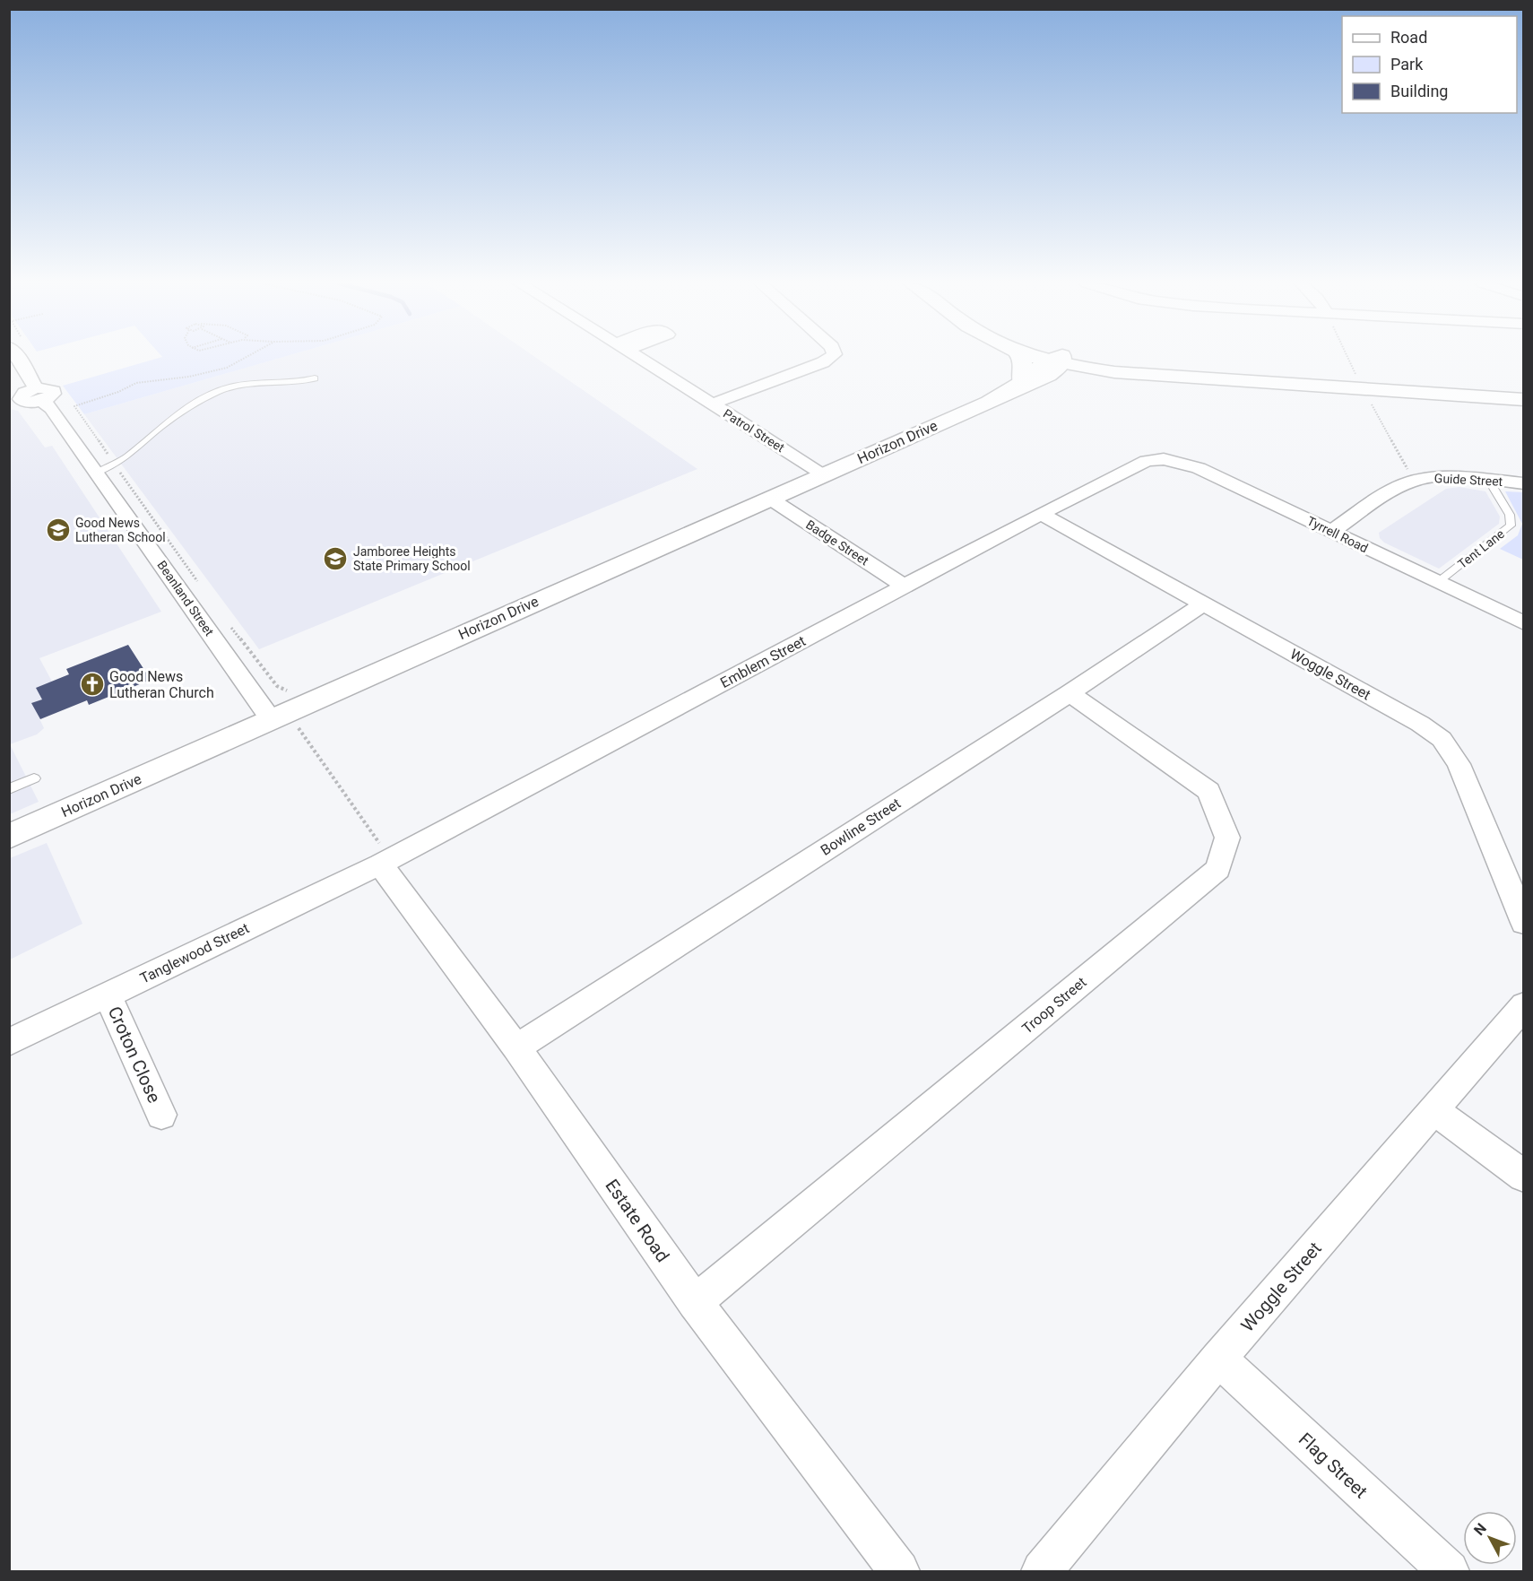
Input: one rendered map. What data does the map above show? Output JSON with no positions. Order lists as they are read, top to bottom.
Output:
{
  "streets": {
    "main road": ["Horizon Drive"],
    "street": [
      "Patrol Street",
      "Guide Street",
      "Tyrrell Road",
      "Badge Street",
      "Beanland Street",
      "Emblem Street",
      "Woggle Street",
      "Bowline Street",
      "Tanglewood Street",
      "Troop Street",
      "Croton Close",
      "Estate Road",
      "Flag Street"
    ],
    "lane": ["Tent Lane"]
  },
  "crossings": [
    ["Patrol Street", "Horizon Drive"],
    ["Horizon Drive", "Badge Street"],
    ["Horizon Drive", "Beanland Street"],
    ["Guide Street", "Tyrrell Road"],
    ["Guide Street", "Tent Lane"],
    ["Tyrrell Road", "Tent Lane"],
    ["Tyrrell Road", "Emblem Street"],
    ["Badge Street", "Emblem Street"],
    ["Emblem Street", "Woggle Street"],
    ["Emblem Street", "Tanglewood Street"],
    ["Emblem Street", "Estate Road"],
    ["Woggle Street", "Bowline Street"],
    ["Woggle Street", "Flag Street"],
    ["Bowline Street", "Troop Street"],
    ["Bowline Street", "Estate Road"],
    ["Tanglewood Street", "Croton Close"],
    ["Tanglewood Street", "Estate Road"],
    ["Troop Street", "Estate Road"]
  ],
  "places": {
    "school or university": ["Good News Lutheran School", "Jamboree Heights State Primary School"],
    "church": ["Good News Lutheran Church"]
  },
  "legend": ["Road", "Park", "Building"],
  "north": "top left"
}
